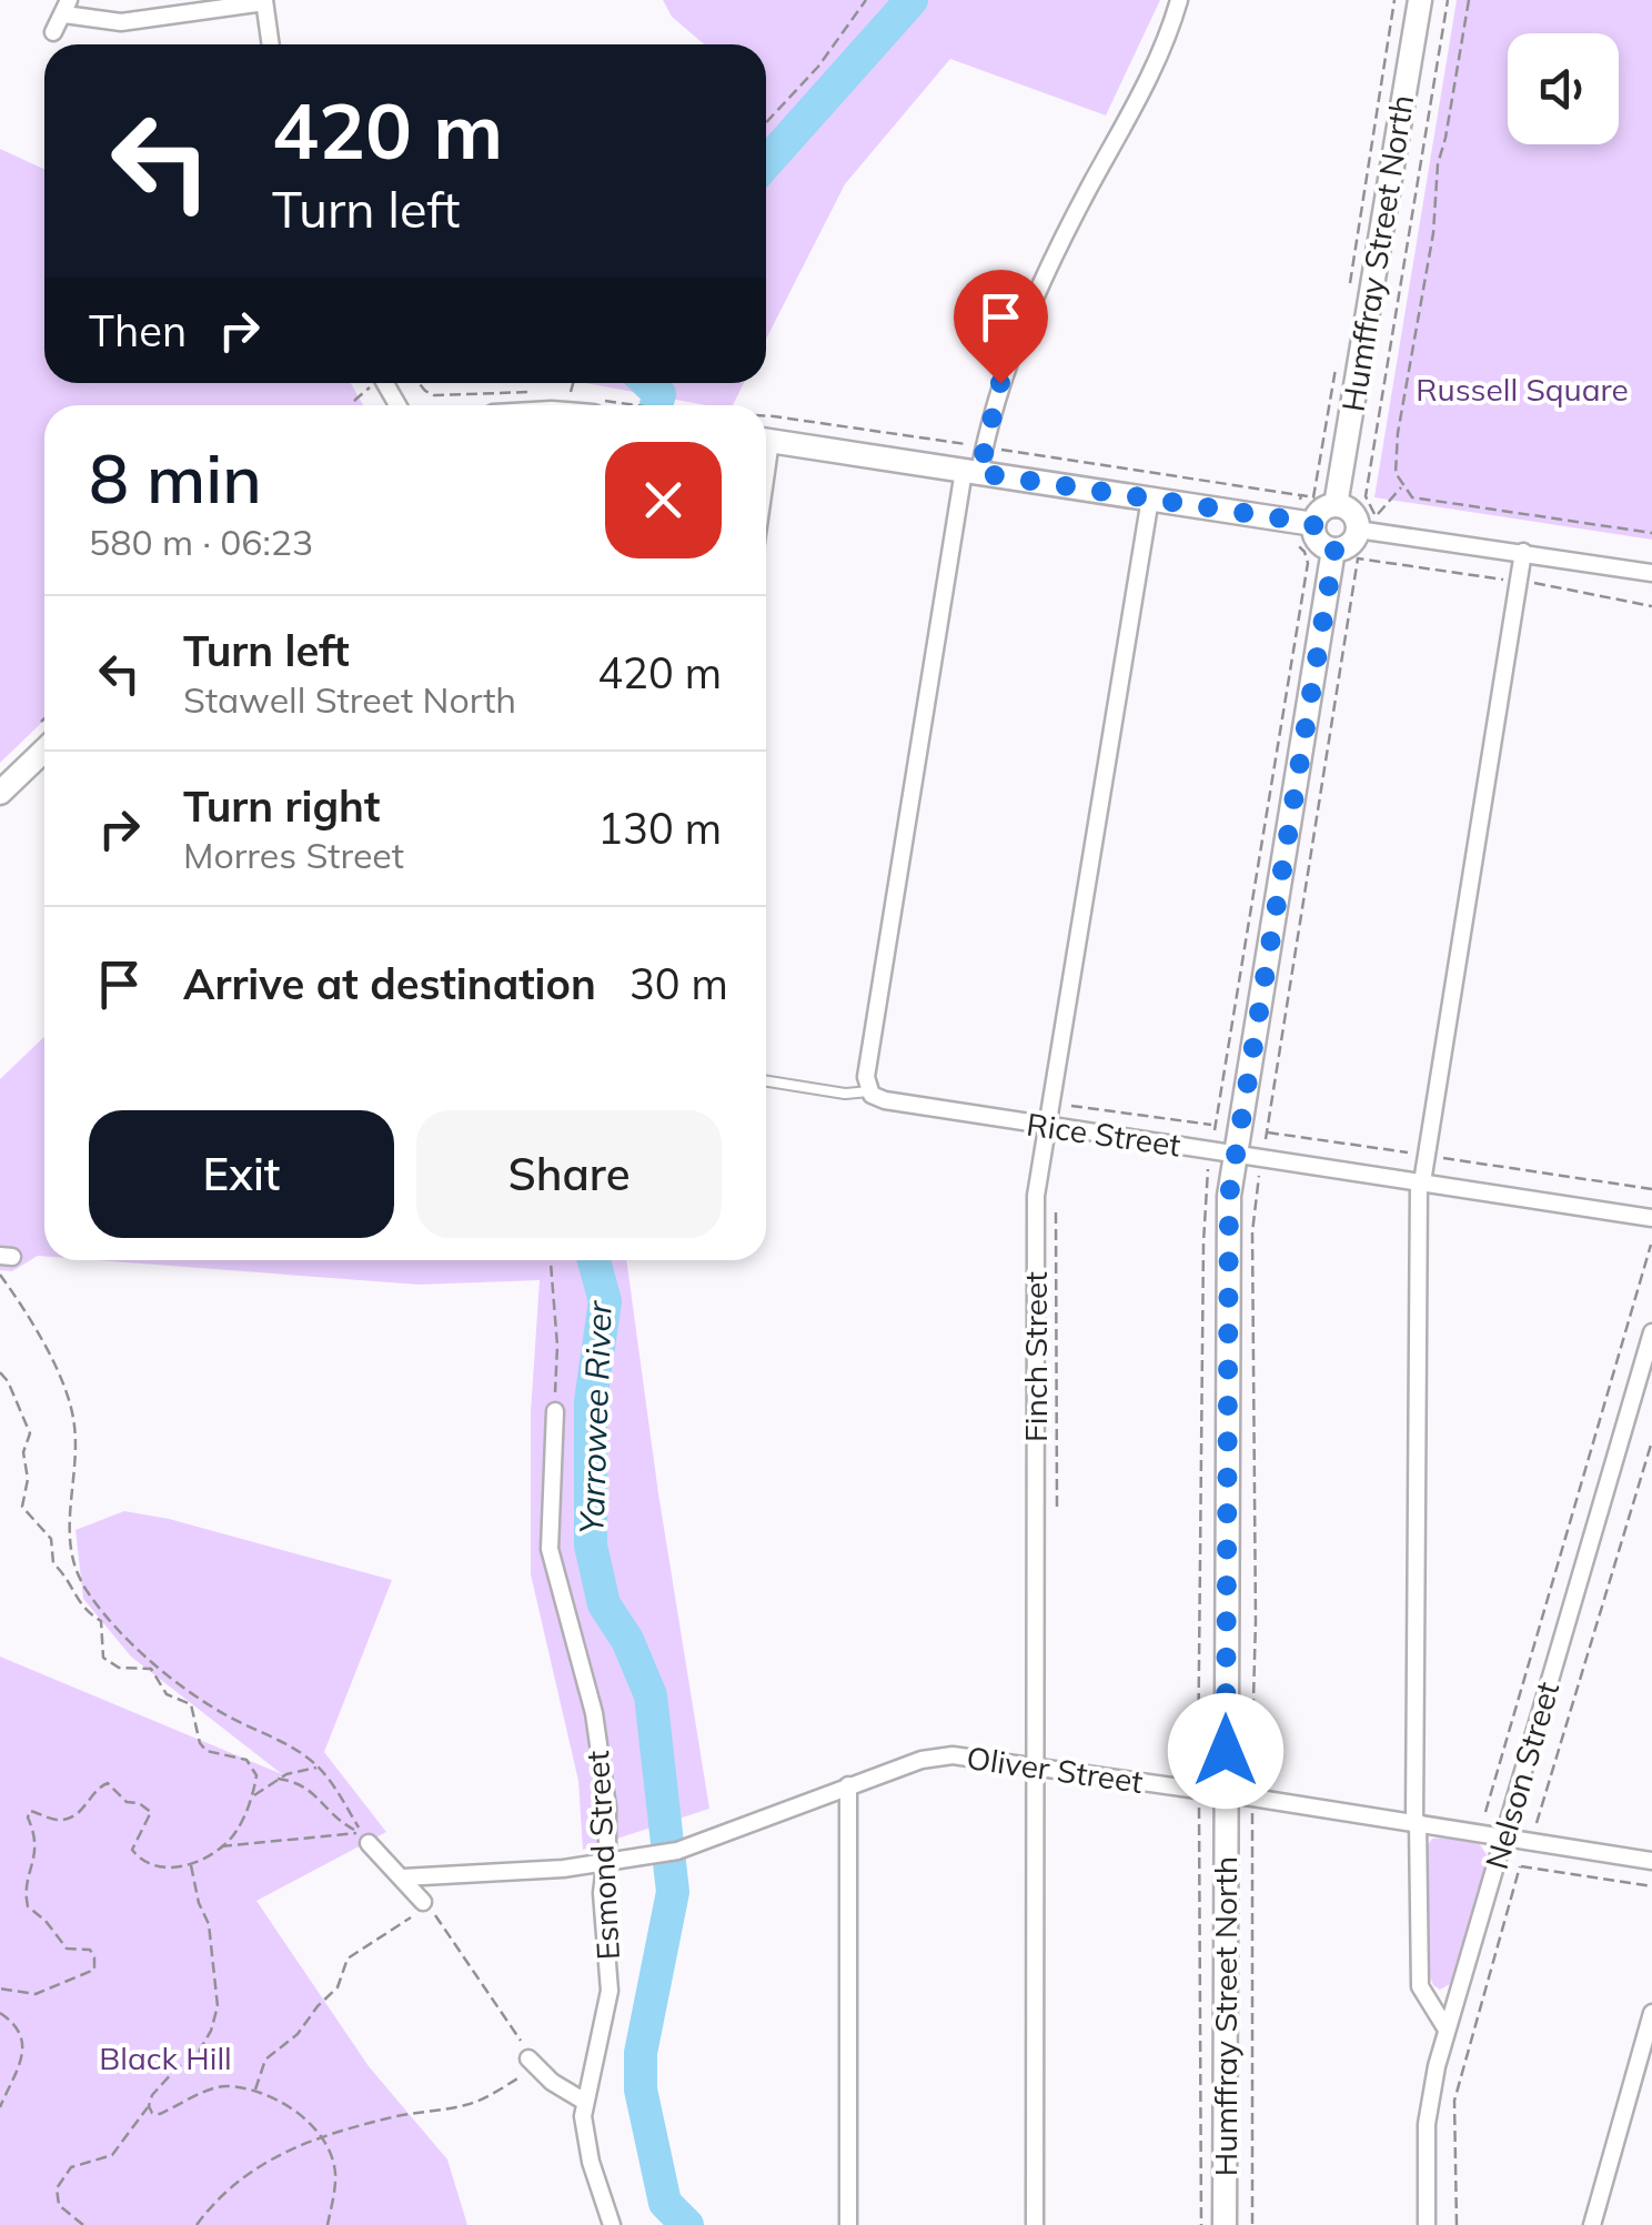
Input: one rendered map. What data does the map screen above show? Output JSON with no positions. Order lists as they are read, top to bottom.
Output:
{
  "streets": {
    "street": [
      "Humffray Street North",
      "Rice Street",
      "Finch Street",
      "Oliver Street",
      "Nelson Street",
      "Esmond Street"
    ]
  },
  "crossings": [
    ["Humffray Street North", "Rice Street"],
    ["Humffray Street North", "Oliver Street"],
    ["Rice Street", "Finch Street"],
    ["Finch Street", "Oliver Street"],
    ["Oliver Street", "Nelson Street"],
    ["Oliver Street", "Esmond Street"]
  ],
  "water": ["Yarrowee River"],
  "parks": ["Russell Square", "Black Hill"],
  "page": {
    "turn": ["420 m", "Turn left"],
    "then": "Then",
    "heading": ["8 min", "580 m · 06:23"],
    "list": [
      {
        "name": "Turn left",
        "note": "Stawell Street North",
        "value": "420 m"
      },
      {
        "name": "Turn right",
        "note": "Morres Street",
        "value": "130 m"
      },
      {
        "name": "Arrive at destination",
        "value": "30 m"
      }
    ],
    "buttons": ["Exit", "Share"]
  }
}
